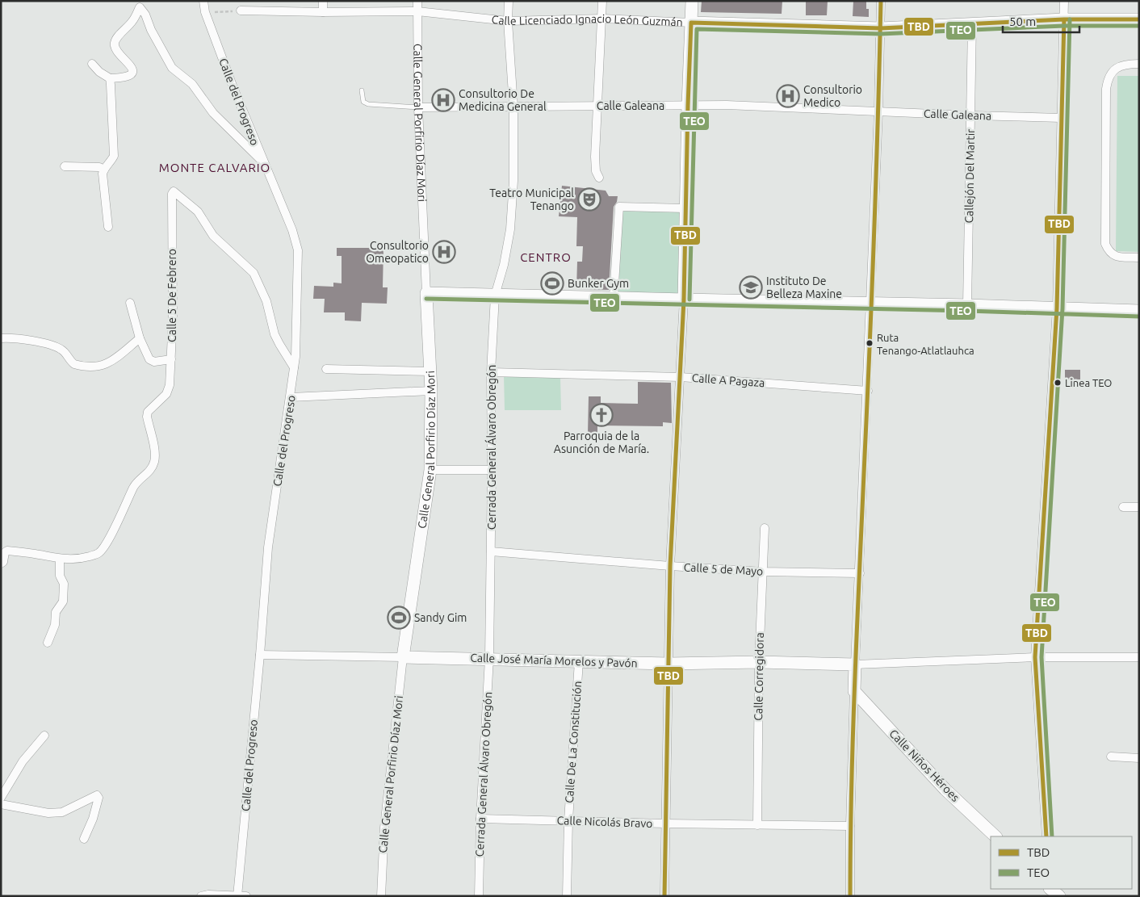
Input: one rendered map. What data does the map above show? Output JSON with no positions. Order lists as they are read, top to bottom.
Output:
{
  "streets": {
    "street": [
      "Calle Licenciado Ignacio León Guzmán",
      "Calle del Progreso",
      "Calle Galeana",
      "Calle General Porfirio Díaz Mori",
      "Callejón Del Martir",
      "Calle 5 De Febrero",
      "Calle A Pagaza",
      "Cerrada General Álvaro Obregón",
      "Calle 5 de Mayo",
      "Calle José María Morelos y Pavón",
      "Calle Corregidora",
      "Calle De La Constitución",
      "Calle Niños Héroes",
      "Calle Nicolás Bravo"
    ]
  },
  "crossings": [
    ["Calle Licenciado Ignacio León Guzmán", "Calle General Porfirio Díaz Mori"],
    ["Calle Licenciado Ignacio León Guzmán", "Callejón Del Martir"],
    ["Calle Licenciado Ignacio León Guzmán", "Cerrada General Álvaro Obregón"],
    ["Calle del Progreso", "Calle 5 De Febrero"],
    ["Calle del Progreso", "Calle José María Morelos y Pavón"],
    ["Calle Galeana", "Calle General Porfirio Díaz Mori"],
    ["Calle Galeana", "Callejón Del Martir"],
    ["Calle Galeana", "Cerrada General Álvaro Obregón"],
    ["Calle General Porfirio Díaz Mori", "Calle José María Morelos y Pavón"],
    ["Calle A Pagaza", "Cerrada General Álvaro Obregón"],
    ["Cerrada General Álvaro Obregón", "Calle 5 de Mayo"],
    ["Cerrada General Álvaro Obregón", "Calle José María Morelos y Pavón"],
    ["Cerrada General Álvaro Obregón", "Calle Nicolás Bravo"],
    ["Calle 5 de Mayo", "Calle Corregidora"],
    ["Calle José María Morelos y Pavón", "Calle Corregidora"],
    ["Calle José María Morelos y Pavón", "Calle De La Constitución"],
    ["Calle Corregidora", "Calle Nicolás Bravo"],
    ["Calle De La Constitución", "Calle Nicolás Bravo"]
  ],
  "districts": ["MONTE CALVARIO", "CENTRO"],
  "places": {
    "hospital": ["Consultorio Medico", "Consultorio De Medicina General", "Consultorio Omeopatico"],
    "theatre": ["Teatro Municipal Tenango"],
    "sports": ["Bunker Gym", "Sandy Gim"],
    "school or university": ["Instituto De Belleza Maxine"],
    "other": ["Ruta Tenango-Atlatlauhca", "Linea TEO"],
    "church": ["Parroquia de la Asunción de María."]
  },
  "lines": ["transit line TBD", "transit line TEO"],
  "legend": ["TBD", "TEO"],
  "scale_bar": "50 m"
}
